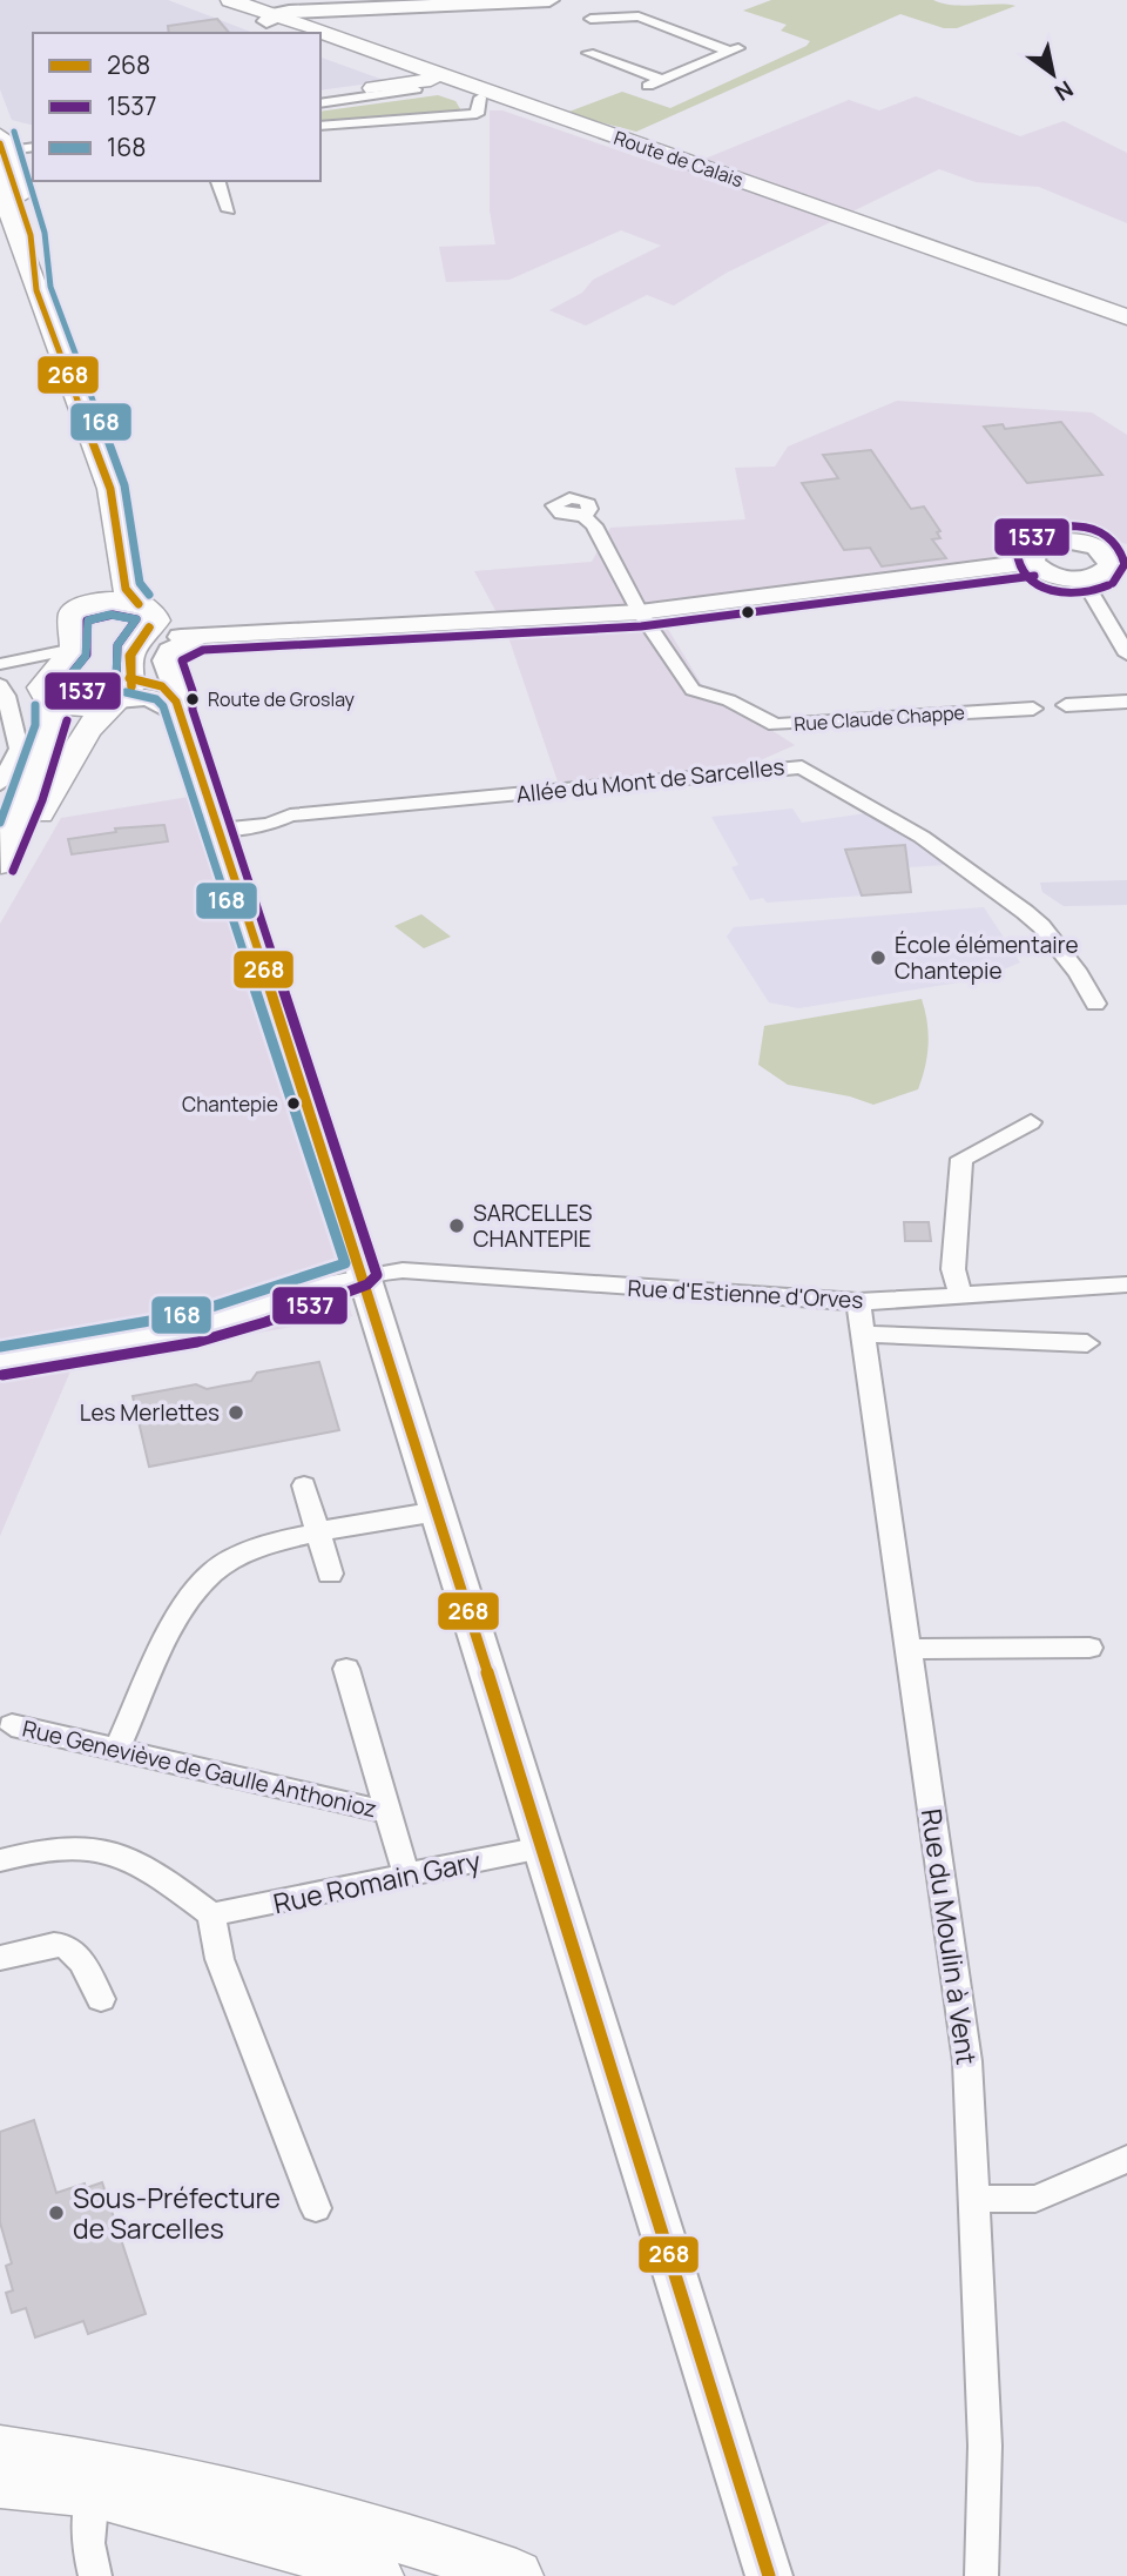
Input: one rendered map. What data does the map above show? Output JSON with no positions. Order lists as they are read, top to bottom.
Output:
{
  "streets": {
    "main road": ["Route de Calais"],
    "street": [
      "Rue Claude Chappe",
      "Allée du Mont de Sarcelles",
      "Rue d'Estienne d'Orves",
      "Rue Geneviève de Gaulle Anthonioz",
      "Rue Romain Gary",
      "Rue du Moulin à Vent"
    ]
  },
  "crossings": [
    ["Rue d'Estienne d'Orves", "Rue du Moulin à Vent"]
  ],
  "places": [
    "Route de Groslay",
    "École élémentaire Chantepie",
    "Chantepie",
    "SARCELLES CHANTEPIE",
    "Les Merlettes",
    "Sous-Préfecture de Sarcelles"
  ],
  "lines": ["transit line 168", "transit line 268", "transit line 1537"],
  "legend": ["268", "1537", "168"],
  "north": "bottom right"
}
